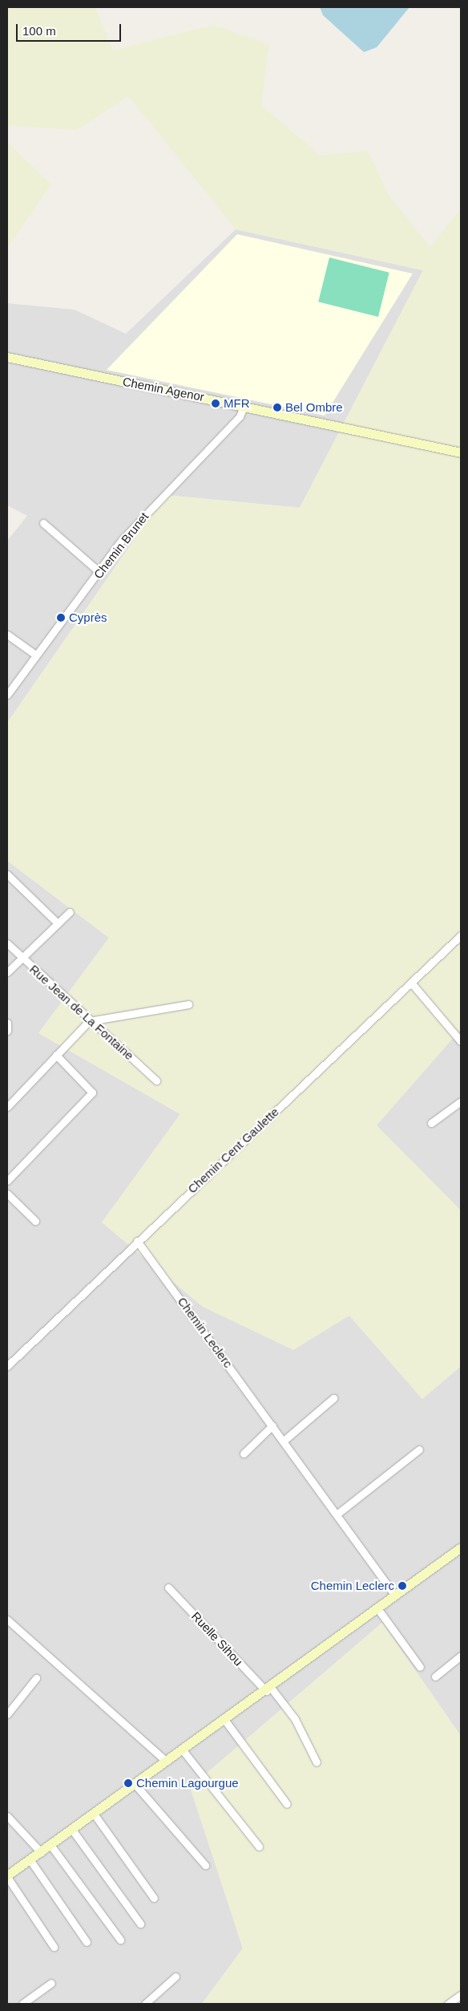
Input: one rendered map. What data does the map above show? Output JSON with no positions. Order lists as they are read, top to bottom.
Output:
{
  "streets": {
    "street": [
      "Chemin Agenor",
      "Chemin Brunet",
      "Rue Jean de La Fontaine",
      "Chemin Cent Gaulette",
      "Chemin Leclerc",
      "Ruelle Sihou"
    ]
  },
  "crossings": [
    ["Chemin Agenor", "Chemin Brunet"],
    ["Chemin Cent Gaulette", "Chemin Leclerc"]
  ],
  "places": [
    "MFR",
    "Bel Ombre",
    "Cyprès",
    "Chemin Leclerc",
    "Chemin Lagourgue"
  ],
  "scale_bar": "100 m"
}
